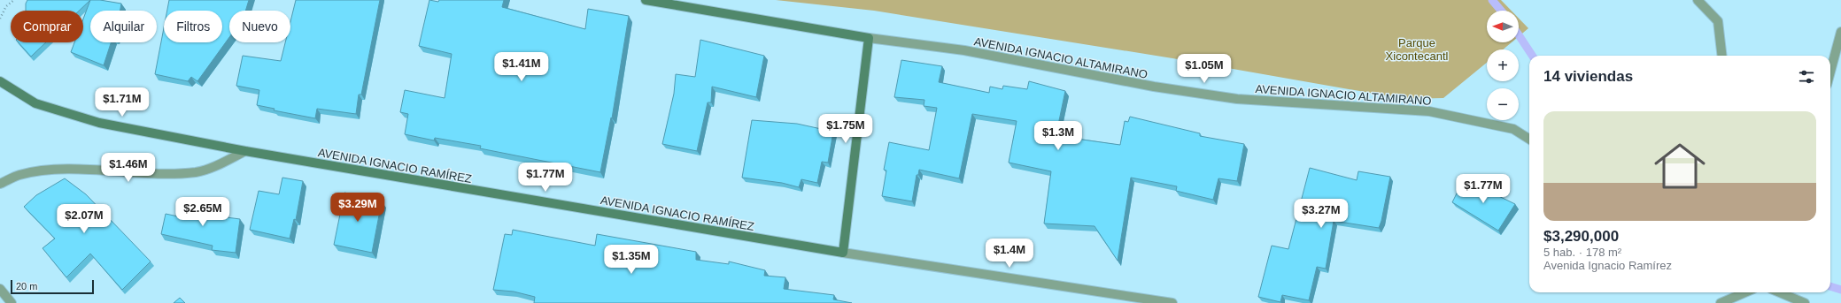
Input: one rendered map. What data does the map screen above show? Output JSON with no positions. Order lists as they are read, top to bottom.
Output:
{
  "streets": {
    "street": ["AVENIDA IGNACIO ALTAMIRANO", "AVENIDA IGNACIO RAMÍREZ"]
  },
  "parks": ["Parque Xicontecantl"],
  "scale_bar": "20 m",
  "north": "left",
  "page": {
    "map_buttons": ["+", "−"],
    "chip": [
      "Comprar",
      "Alquilar",
      "Filtros",
      "Nuevo"
    ],
    "price": [
      "$1.41M",
      "$1.05M",
      "$1.71M",
      "$1.75M",
      "$1.3M",
      "$1.46M",
      "$1.77M",
      "$1.77M",
      "$3.29M",
      "$2.65M",
      "$3.27M",
      "$2.07M",
      "$1.4M",
      "$1.35M"
    ],
    "heading": "14 viviendas",
    "list": [
      {
        "name": "$3,290,000",
        "note": "5 hab. · 178 m² · Avenida Ignacio Ramírez"
      }
    ],
    "scale": "20 m"
  }
}
